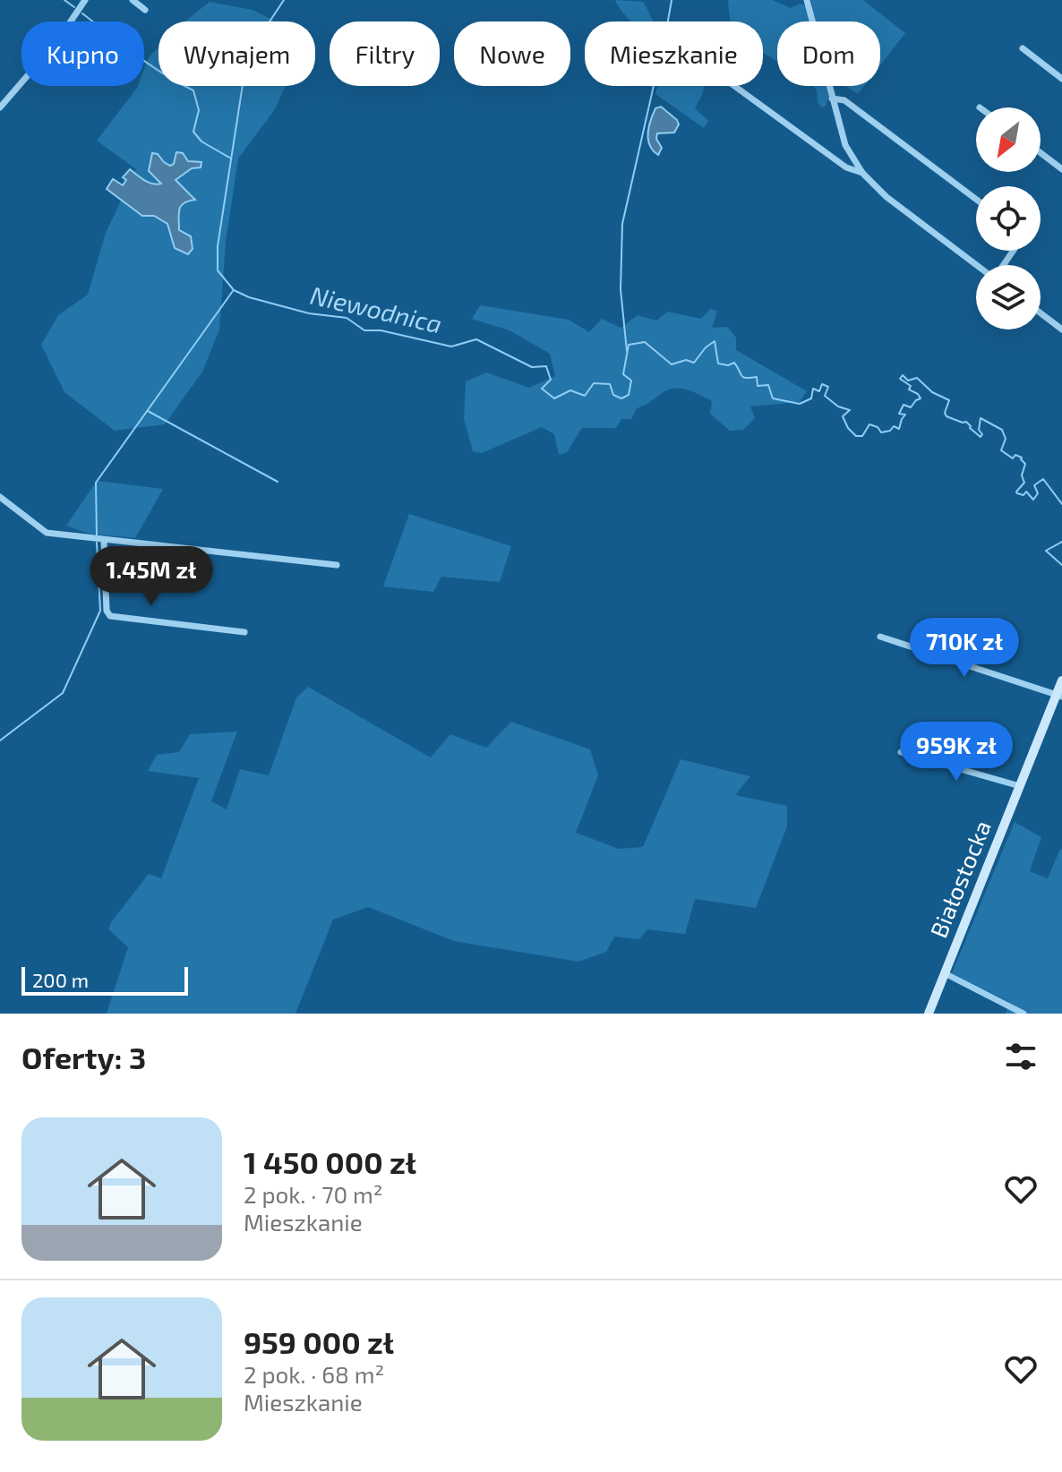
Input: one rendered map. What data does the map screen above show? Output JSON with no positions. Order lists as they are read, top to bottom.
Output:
{
  "streets": {
    "street": ["Białostocka"]
  },
  "water": ["Niewodnica"],
  "scale_bar": "200 m",
  "north": "bottom left",
  "page": {
    "chip": [
      "Kupno",
      "Wynajem",
      "Filtry",
      "Nowe",
      "Mieszkanie",
      "Dom"
    ],
    "price": ["1.45M zł", "710K zł", "959K zł"],
    "scale": "200 m",
    "heading": "Oferty: 3",
    "list": [
      {
        "name": "1 450 000 zł",
        "note": "2 pok. · 70 m² · Mieszkanie"
      },
      {
        "name": "959 000 zł",
        "note": "2 pok. · 68 m² · Mieszkanie"
      }
    ]
  }
}
